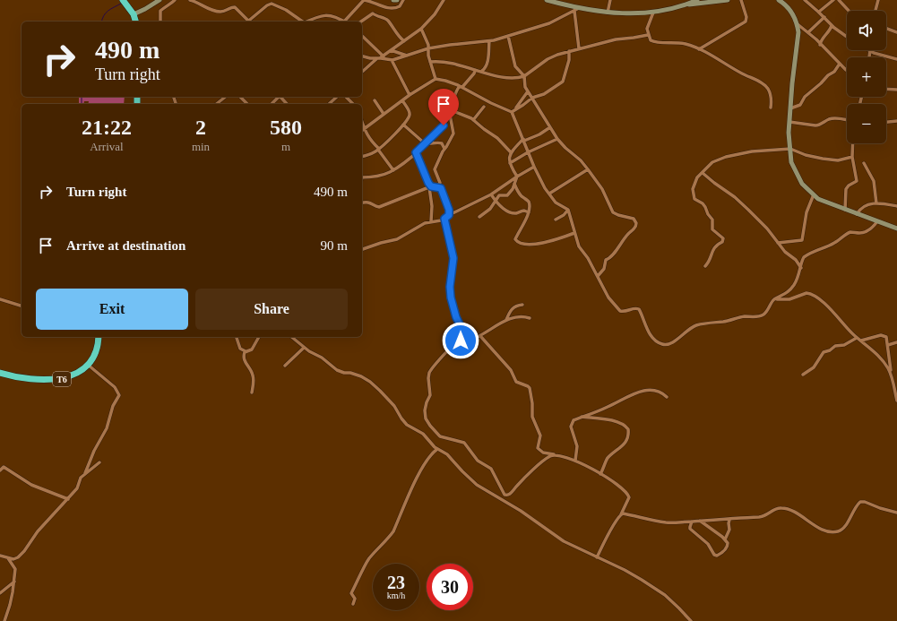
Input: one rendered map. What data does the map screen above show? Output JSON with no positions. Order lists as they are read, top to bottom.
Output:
{
  "streets": {
    "highway": ["T6"]
  },
  "page": {
    "map_buttons": ["+", "−"],
    "turn": ["490 m", "Turn right"],
    "eta": [
      "21:22",
      "Arrival",
      "2",
      "min",
      "580",
      "m"
    ],
    "list": [
      {
        "name": "Turn right",
        "value": "490 m"
      },
      {
        "name": "Arrive at destination",
        "value": "90 m"
      }
    ],
    "buttons": ["Exit", "Share"],
    "speed": "23 km/h",
    "limit": "30"
  }
}
